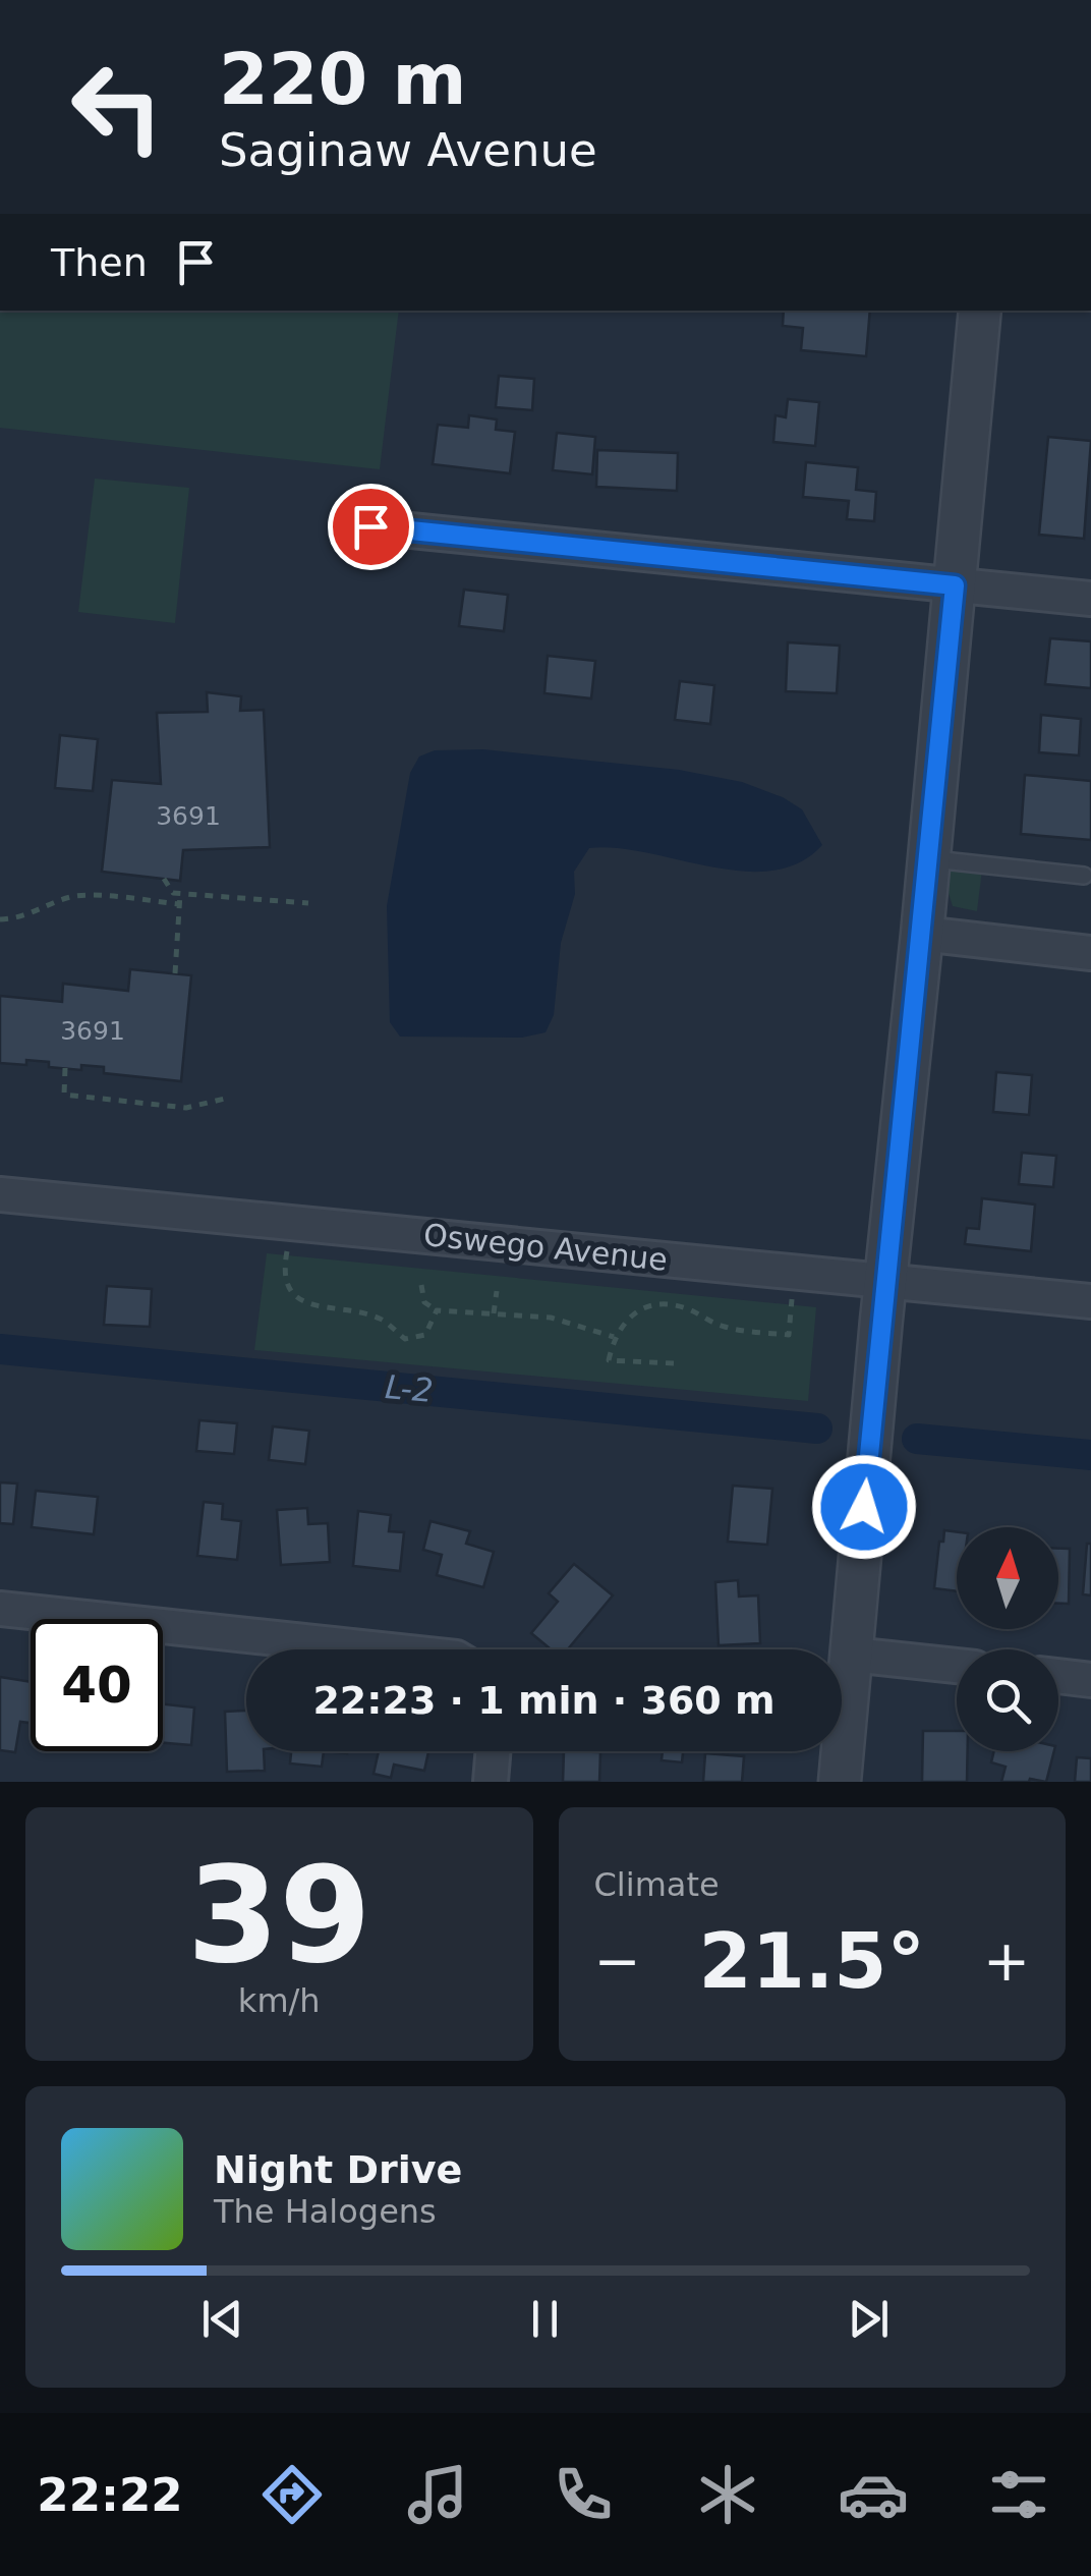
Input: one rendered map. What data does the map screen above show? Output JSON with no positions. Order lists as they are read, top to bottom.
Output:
{
  "streets": {
    "street": ["Oswego Avenue"]
  },
  "water": ["L-2"],
  "house_numbers": ["3691", "3691"],
  "north": "top",
  "page": {
    "turn": ["220 m", "Saginaw Avenue"],
    "then": "Then",
    "limit": "40",
    "trip": "22:23 · 1 min · 360 m",
    "tile": [
      ["39", "km/h"],
      "Climate"
    ],
    "heat": ["−", "21.5°", "+"],
    "song": ["Night Drive", "The Halogens"],
    "tabs": "22:22"
  }
}
